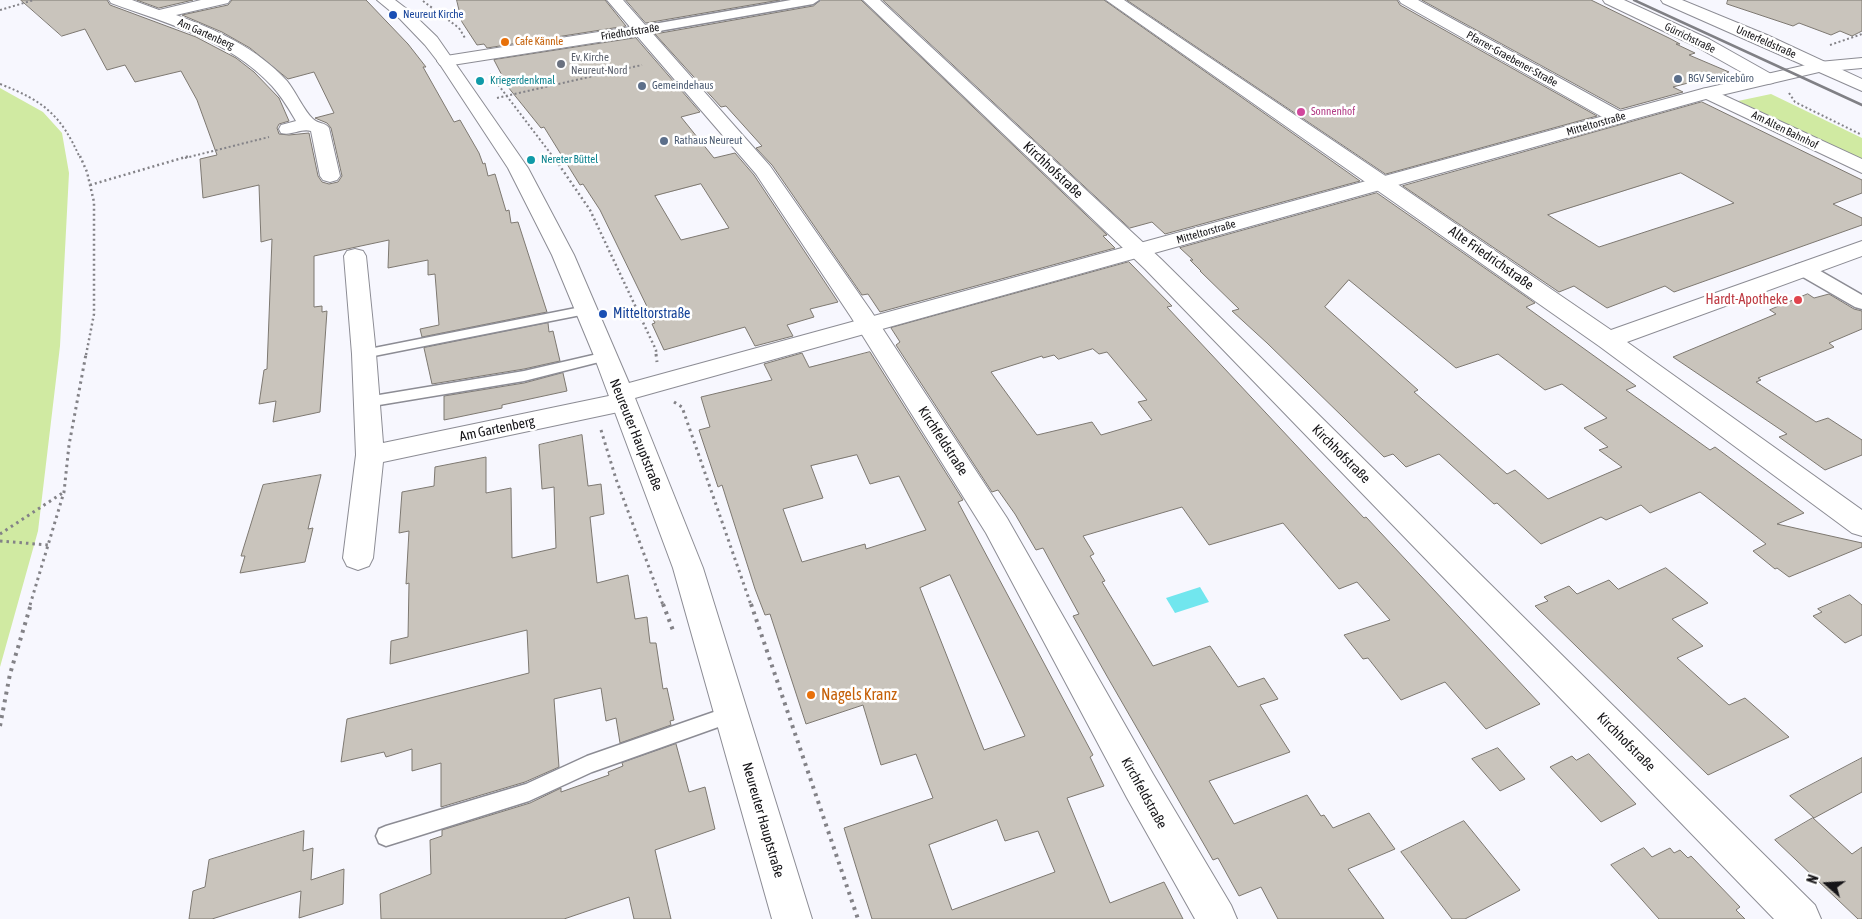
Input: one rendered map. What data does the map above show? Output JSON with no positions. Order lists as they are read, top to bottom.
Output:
{
  "streets": {
    "street": [
      "Friedhofstraße",
      "Am Gartenberg",
      "Gürrichstraße",
      "Unterfeldstraße",
      "Pfarrer-Graebener-Straße",
      "Mitteltorstraße",
      "Am Alten Bahnhof",
      "Kirchhofstraße",
      "Alte Friedrichstraße",
      "Neureuter Hauptstraße",
      "Kirchfeldstraße"
    ]
  },
  "crossings": [
    ["Friedhofstraße", "Neureuter Hauptstraße"],
    ["Friedhofstraße", "Kirchfeldstraße"],
    ["Am Gartenberg", "Mitteltorstraße"],
    ["Am Gartenberg", "Neureuter Hauptstraße"],
    ["Gürrichstraße", "Mitteltorstraße"],
    ["Unterfeldstraße", "Mitteltorstraße"],
    ["Pfarrer-Graebener-Straße", "Mitteltorstraße"],
    ["Mitteltorstraße", "Am Alten Bahnhof"],
    ["Mitteltorstraße", "Kirchhofstraße"],
    ["Mitteltorstraße", "Alte Friedrichstraße"],
    ["Mitteltorstraße", "Neureuter Hauptstraße"],
    ["Mitteltorstraße", "Kirchfeldstraße"]
  ],
  "places": [
    "Neureut Kirche",
    "Cafe Kännle",
    "Ev. Kirche Neureut-Nord",
    "BGV Servicebüro",
    "Kriegerdenkmal",
    "Gemeindehaus",
    "Sonnenhof",
    "Rathaus Neureut",
    "Nereter Büttel",
    "Hardt-Apotheke",
    "Mitteltorstraße",
    "Nagels Kranz"
  ],
  "north": "left"
}
